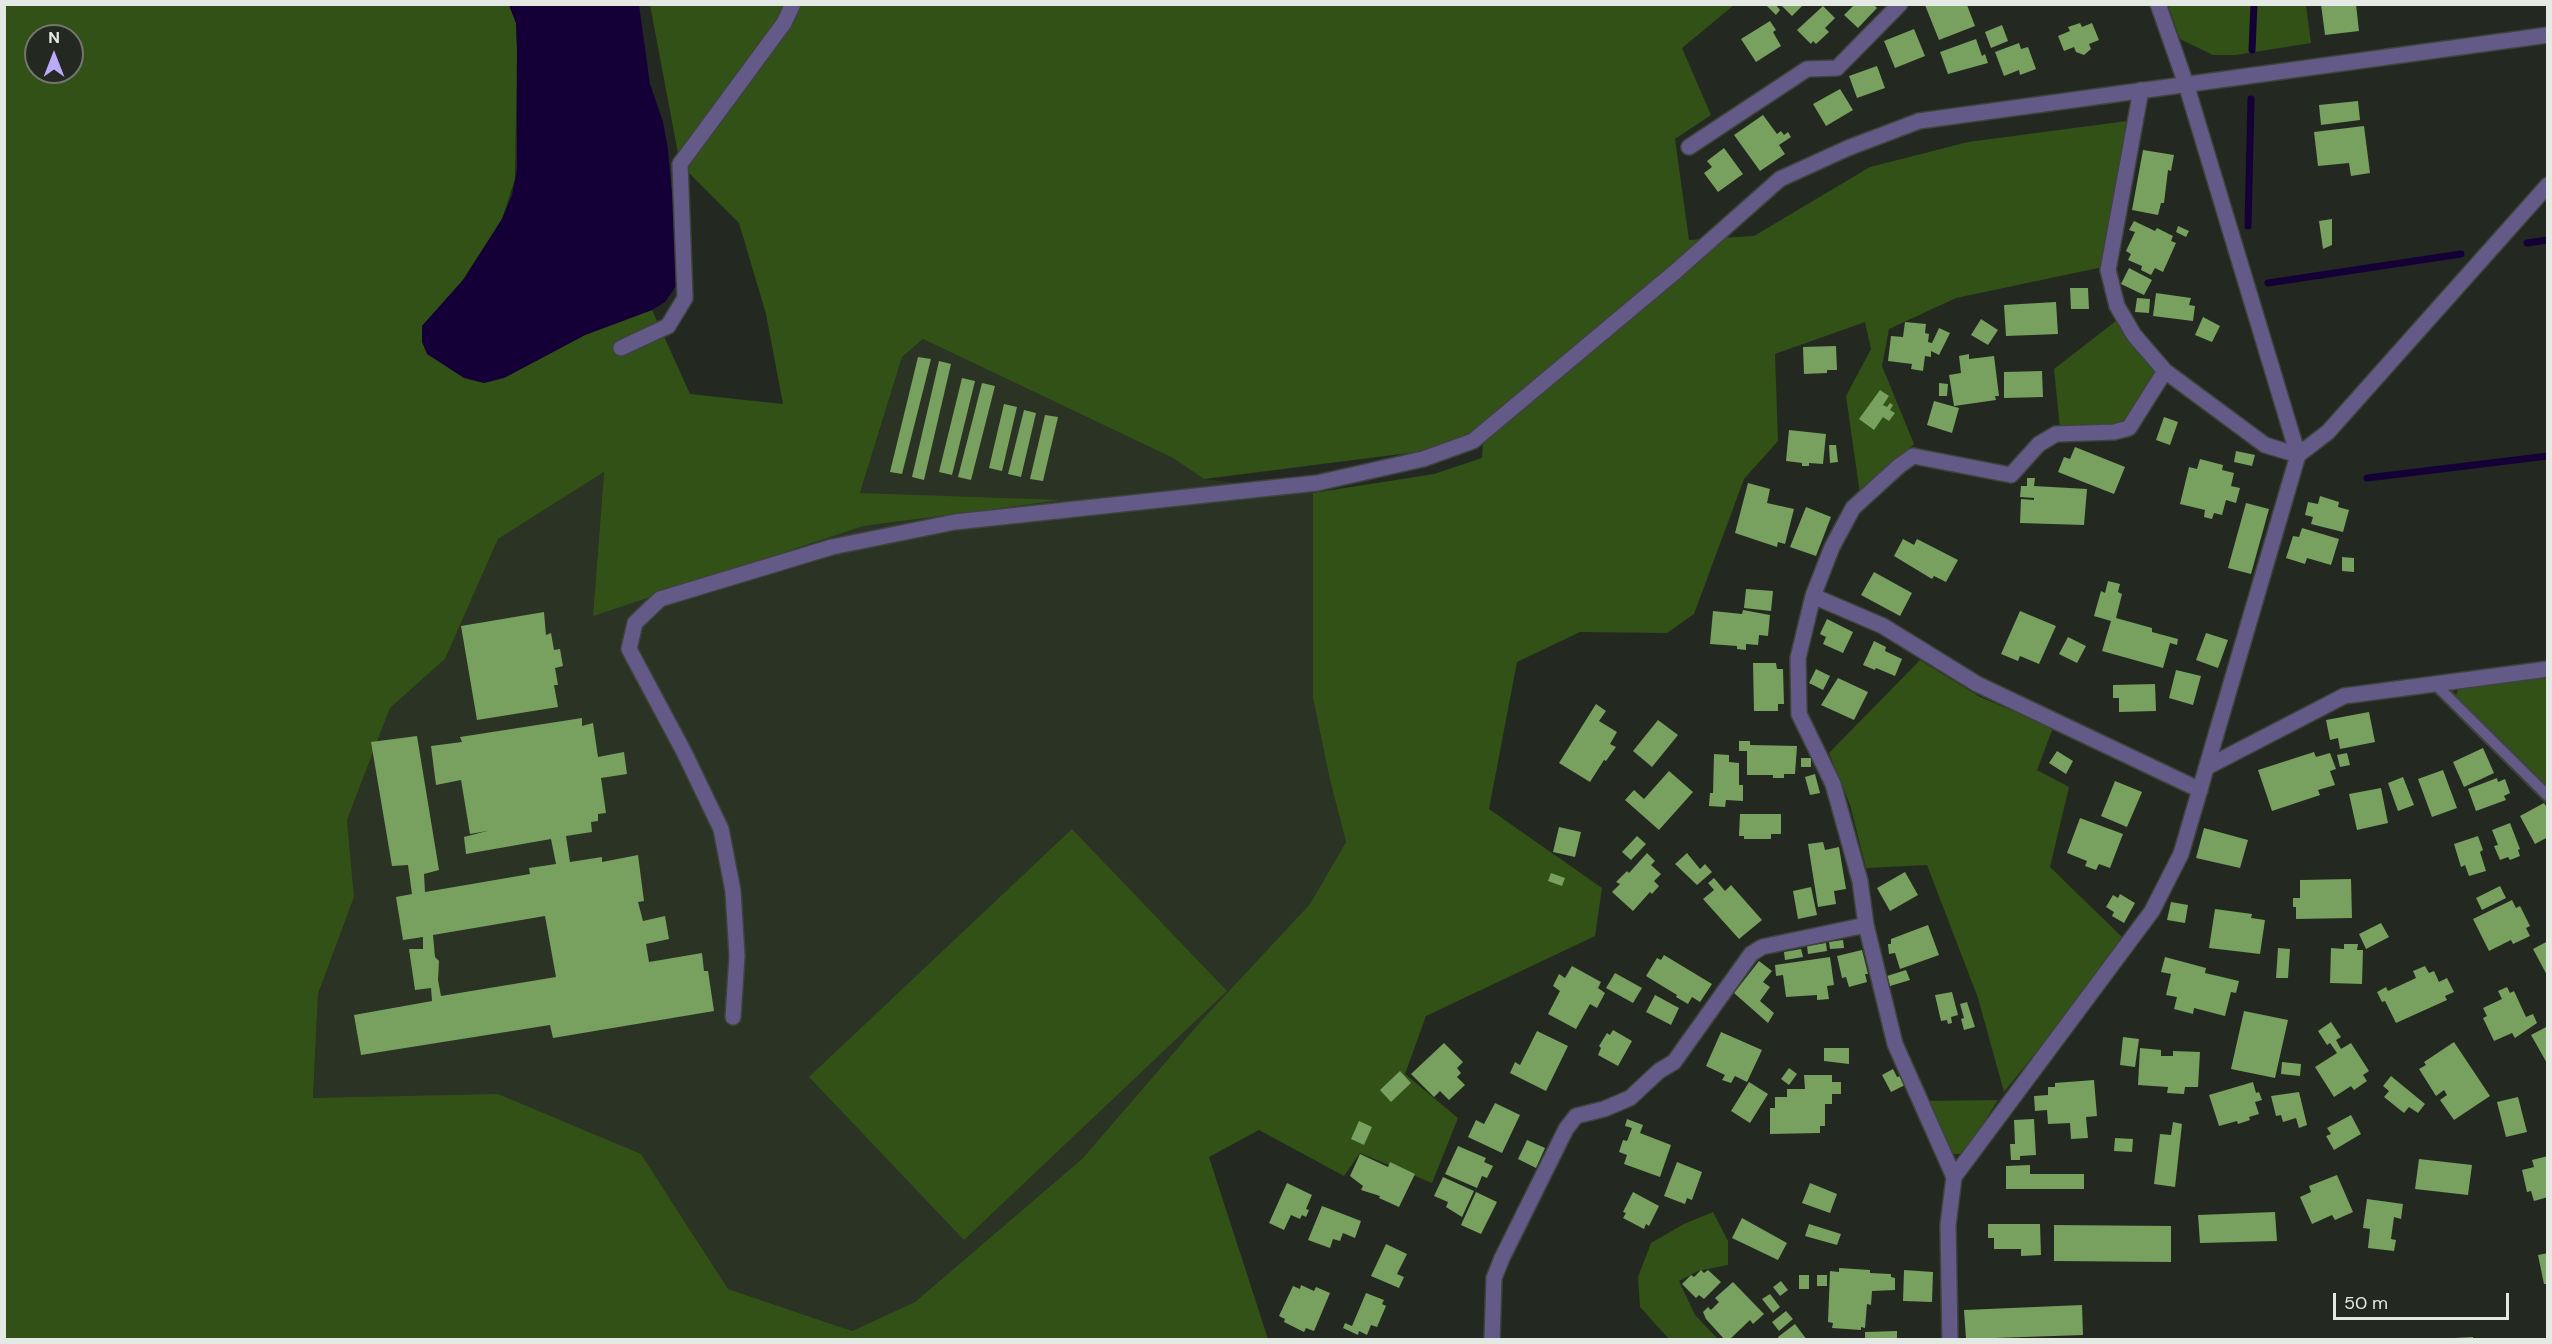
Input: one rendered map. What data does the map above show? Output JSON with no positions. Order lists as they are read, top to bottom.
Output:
{
  "scale_bar": "50 m",
  "north": "top"
}
